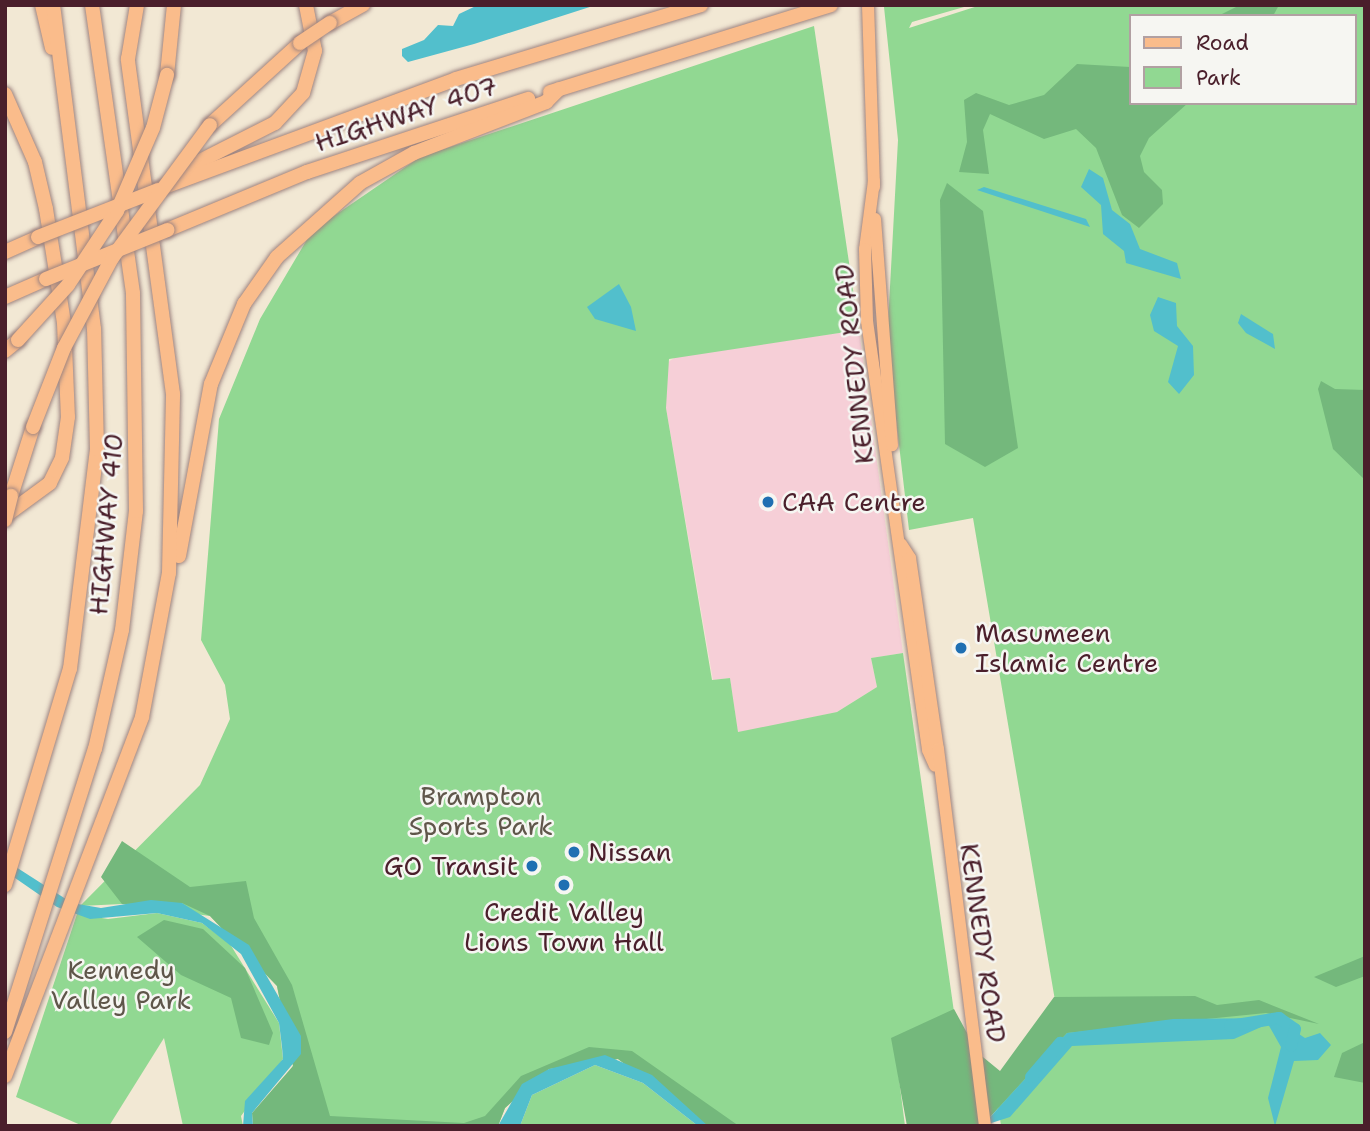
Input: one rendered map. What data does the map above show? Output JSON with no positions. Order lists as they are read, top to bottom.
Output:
{
  "streets": {
    "highway": ["HIGHWAY 407", "HIGHWAY 410"],
    "main road": ["KENNEDY ROAD"]
  },
  "parks": ["Brampton Sports Park", "Kennedy Valley Park"],
  "places": [
    "CAA Centre",
    "Masumeen Islamic Centre",
    "Nissan",
    "GO Transit",
    "Credit Valley Lions Town Hall"
  ],
  "legend": ["Road", "Park"]
}
